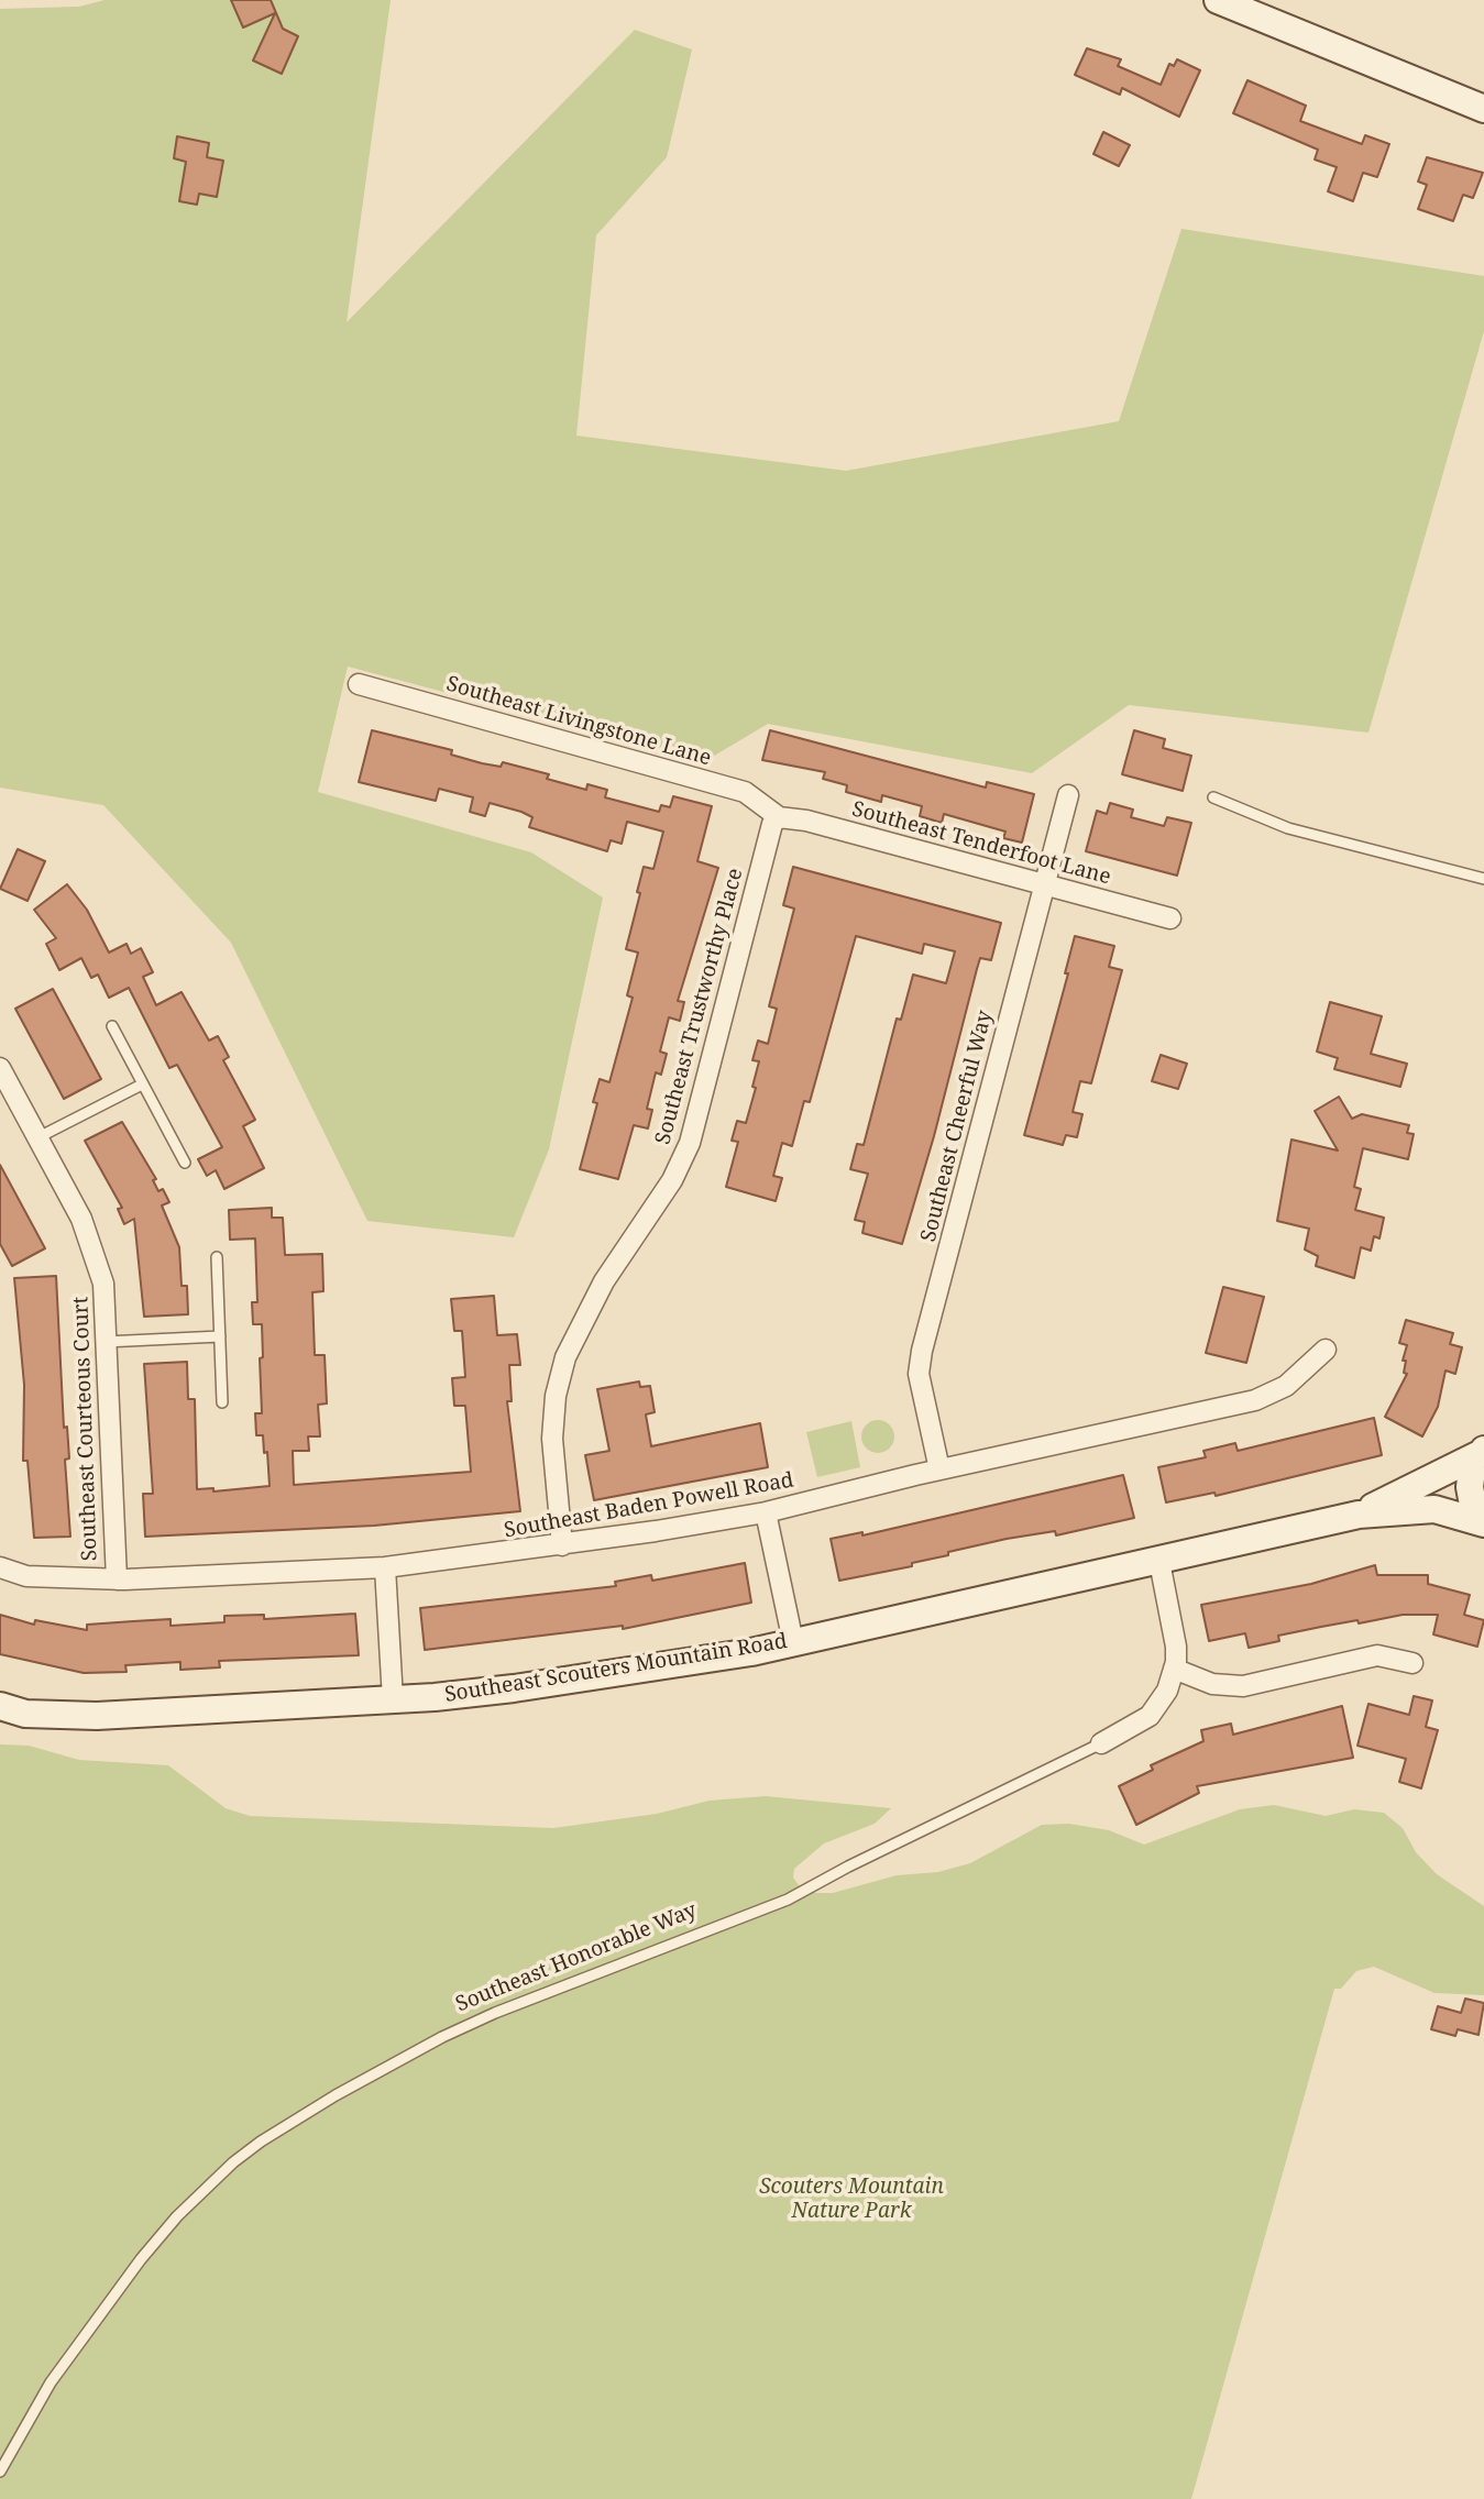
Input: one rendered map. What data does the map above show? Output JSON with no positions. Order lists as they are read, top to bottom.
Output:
{
  "streets": {
    "street": [
      "Southeast Livingstone Lane",
      "Southeast Tenderfoot Lane",
      "Southeast Trustworthy Place",
      "Southeast Cheerful Way",
      "Southeast Courteous Court",
      "Southeast Baden Powell Road",
      "Southeast Scouters Mountain Road",
      "Southeast Honorable Way"
    ]
  },
  "crossings": [
    ["Southeast Livingstone Lane", "Southeast Tenderfoot Lane"],
    ["Southeast Livingstone Lane", "Southeast Trustworthy Place"],
    ["Southeast Tenderfoot Lane", "Southeast Trustworthy Place"],
    ["Southeast Tenderfoot Lane", "Southeast Cheerful Way"],
    ["Southeast Trustworthy Place", "Southeast Baden Powell Road"],
    ["Southeast Cheerful Way", "Southeast Baden Powell Road"],
    ["Southeast Courteous Court", "Southeast Baden Powell Road"],
    ["Southeast Scouters Mountain Road", "Southeast Honorable Way"]
  ],
  "parks": ["Scouters Mountain Nature Park"]
}
